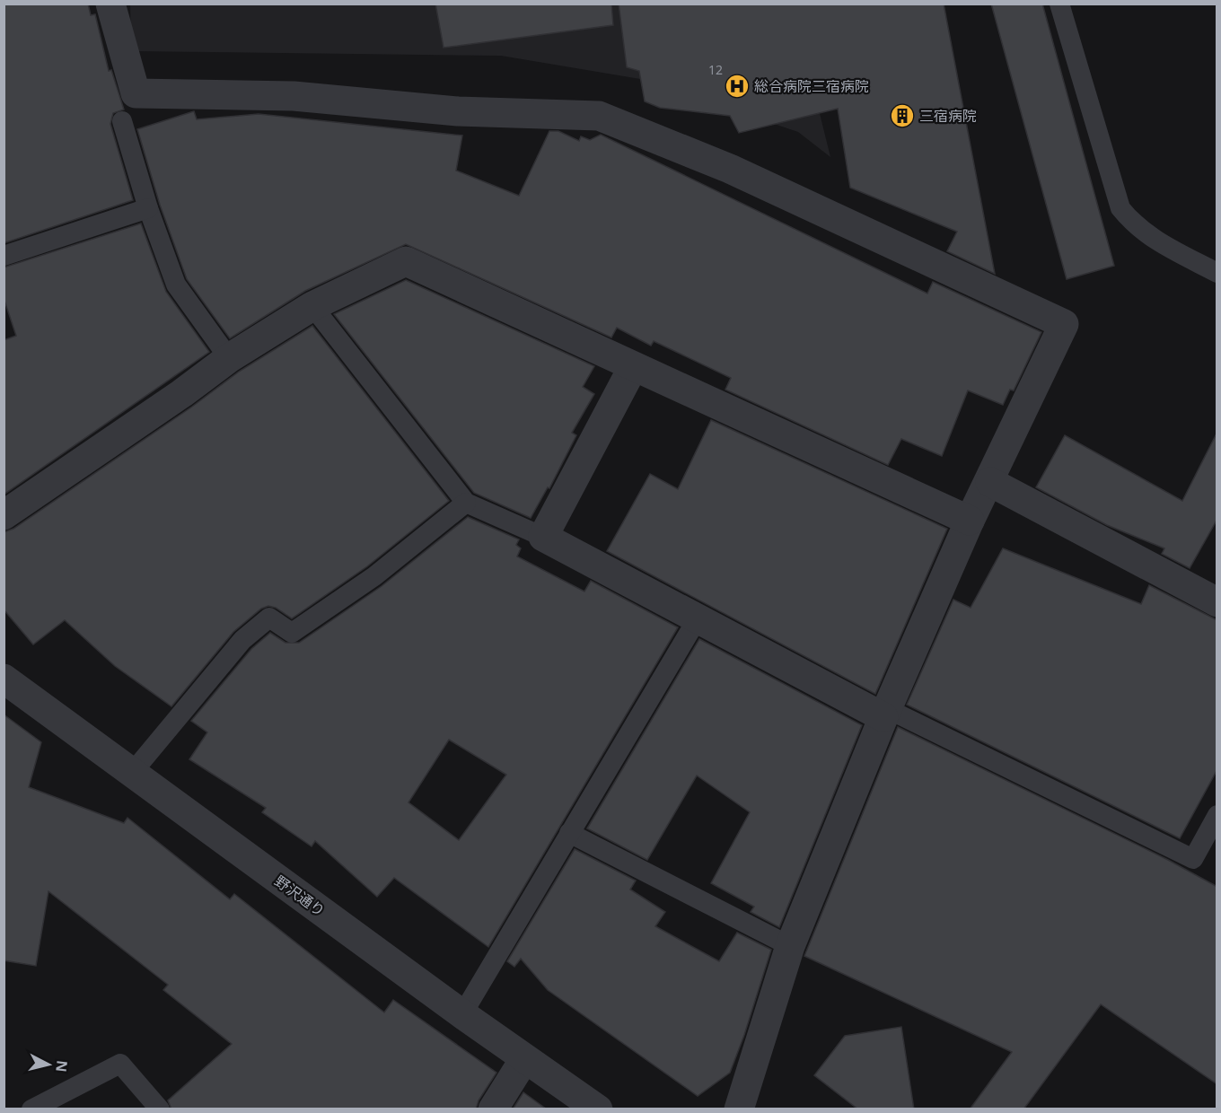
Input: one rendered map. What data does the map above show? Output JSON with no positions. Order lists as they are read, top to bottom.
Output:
{
  "streets": {
    "street": ["野沢通り"]
  },
  "places": {
    "hospital": ["総合病院三宿病院"],
    "building": ["三宿病院"]
  },
  "house_numbers": ["12"],
  "north": "right"
}
